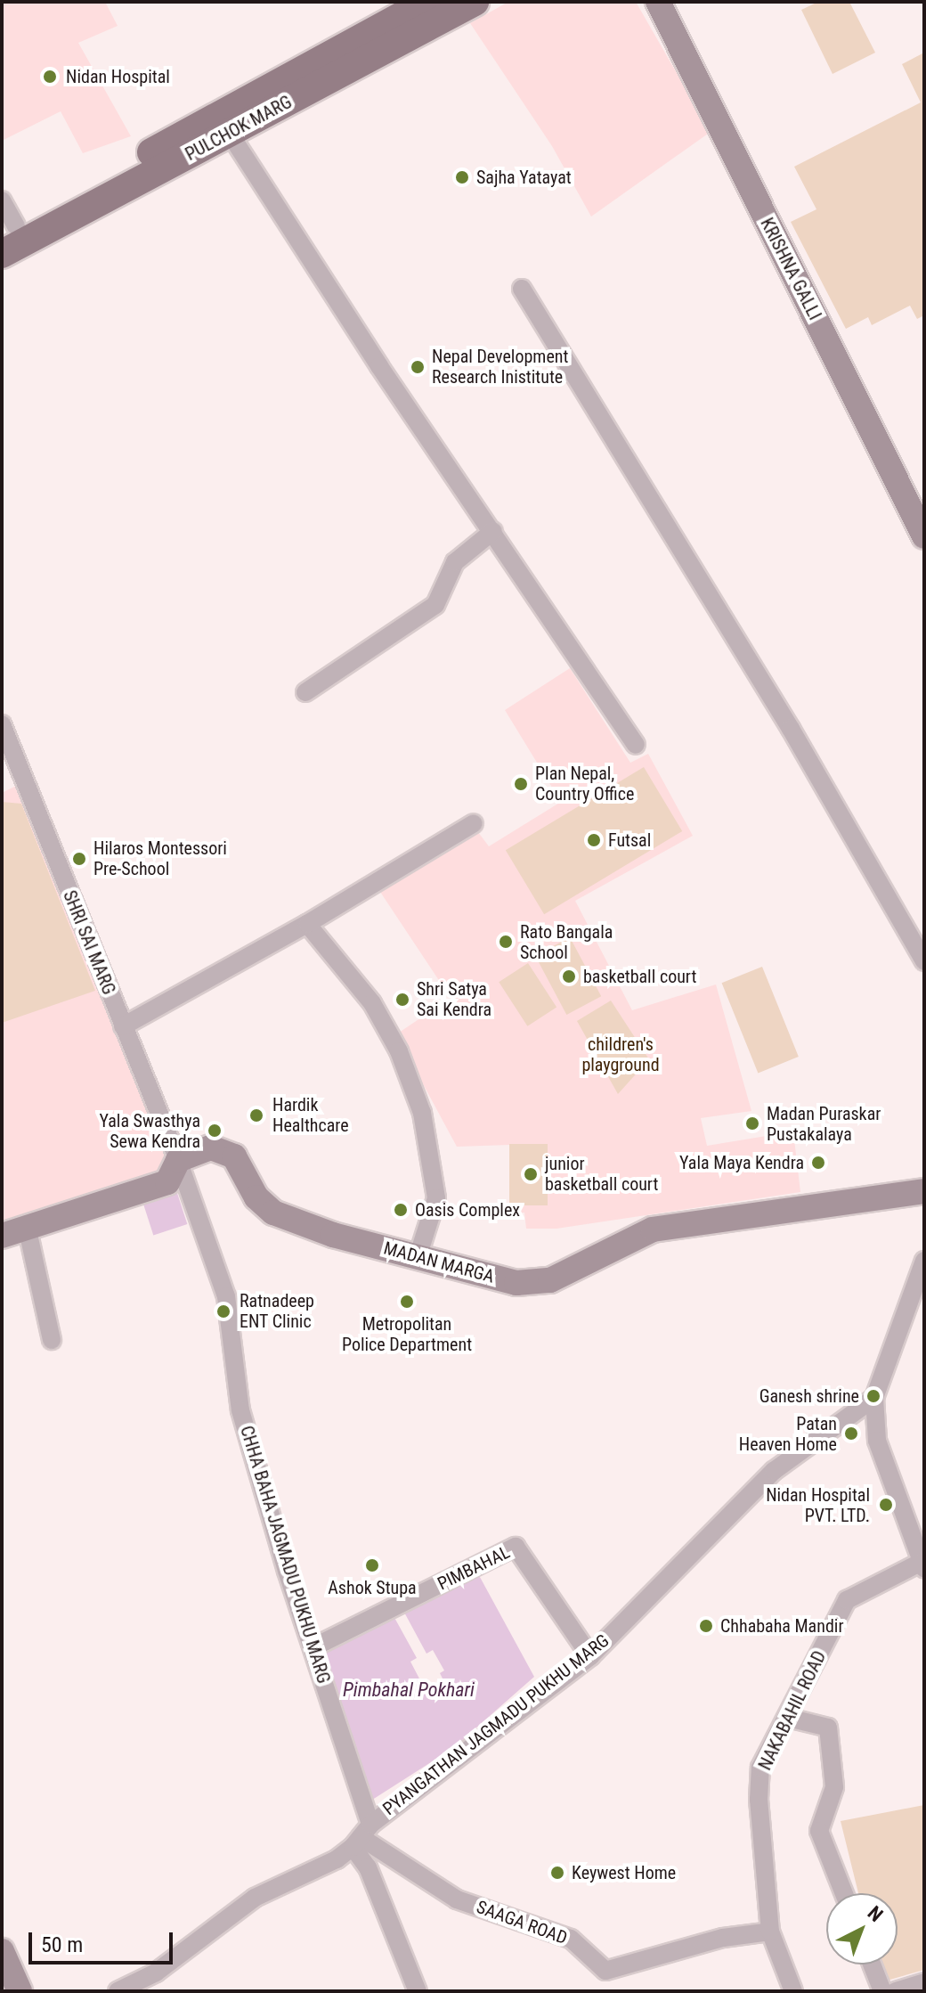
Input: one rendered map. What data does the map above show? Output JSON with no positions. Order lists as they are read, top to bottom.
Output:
{
  "streets": {
    "main road": ["PULCHOK MARG"],
    "street": [
      "KRISHNA GALLI",
      "SHRI SAI MARG",
      "MADAN MARGA",
      "CHHA BAHA JAGMADU PUKHU MARG",
      "PIMBAHAL",
      "NAKABAHIL ROAD",
      "PYANGATHAN JAGMADU PUKHU MARG",
      "SAAGA ROAD"
    ]
  },
  "crossings": [
    ["SHRI SAI MARG", "MADAN MARGA"],
    ["SHRI SAI MARG", "CHHA BAHA JAGMADU PUKHU MARG"],
    ["MADAN MARGA", "CHHA BAHA JAGMADU PUKHU MARG"],
    ["CHHA BAHA JAGMADU PUKHU MARG", "PIMBAHAL"],
    ["CHHA BAHA JAGMADU PUKHU MARG", "PYANGATHAN JAGMADU PUKHU MARG"],
    ["CHHA BAHA JAGMADU PUKHU MARG", "SAAGA ROAD"],
    ["PIMBAHAL", "PYANGATHAN JAGMADU PUKHU MARG"],
    ["NAKABAHIL ROAD", "SAAGA ROAD"],
    ["PYANGATHAN JAGMADU PUKHU MARG", "SAAGA ROAD"]
  ],
  "water": ["Pimbahal Pokhari"],
  "parks": ["children's playground"],
  "places": [
    "Nidan Hospital",
    "Sajha Yatayat",
    "Nepal Development Research Inistitute",
    "Plan Nepal, Country Office",
    "Futsal",
    "Hilaros Montessori Pre-School",
    "Rato Bangala School",
    "basketball court",
    "Shri Satya Sai Kendra",
    "Hardik Healthcare",
    "Madan Puraskar Pustakalaya",
    "Yala Swasthya Sewa Kendra",
    "Yala Maya Kendra",
    "junior basketball court",
    "Oasis Complex",
    "Metropolitan Police Department",
    "Ratnadeep ENT Clinic",
    "Ganesh shrine",
    "Patan Heaven Home",
    "Nidan Hospital PVT. LTD.",
    "Ashok Stupa",
    "Chhabaha Mandir",
    "Keywest Home"
  ],
  "scale_bar": "50 m",
  "north": "top right"
}
